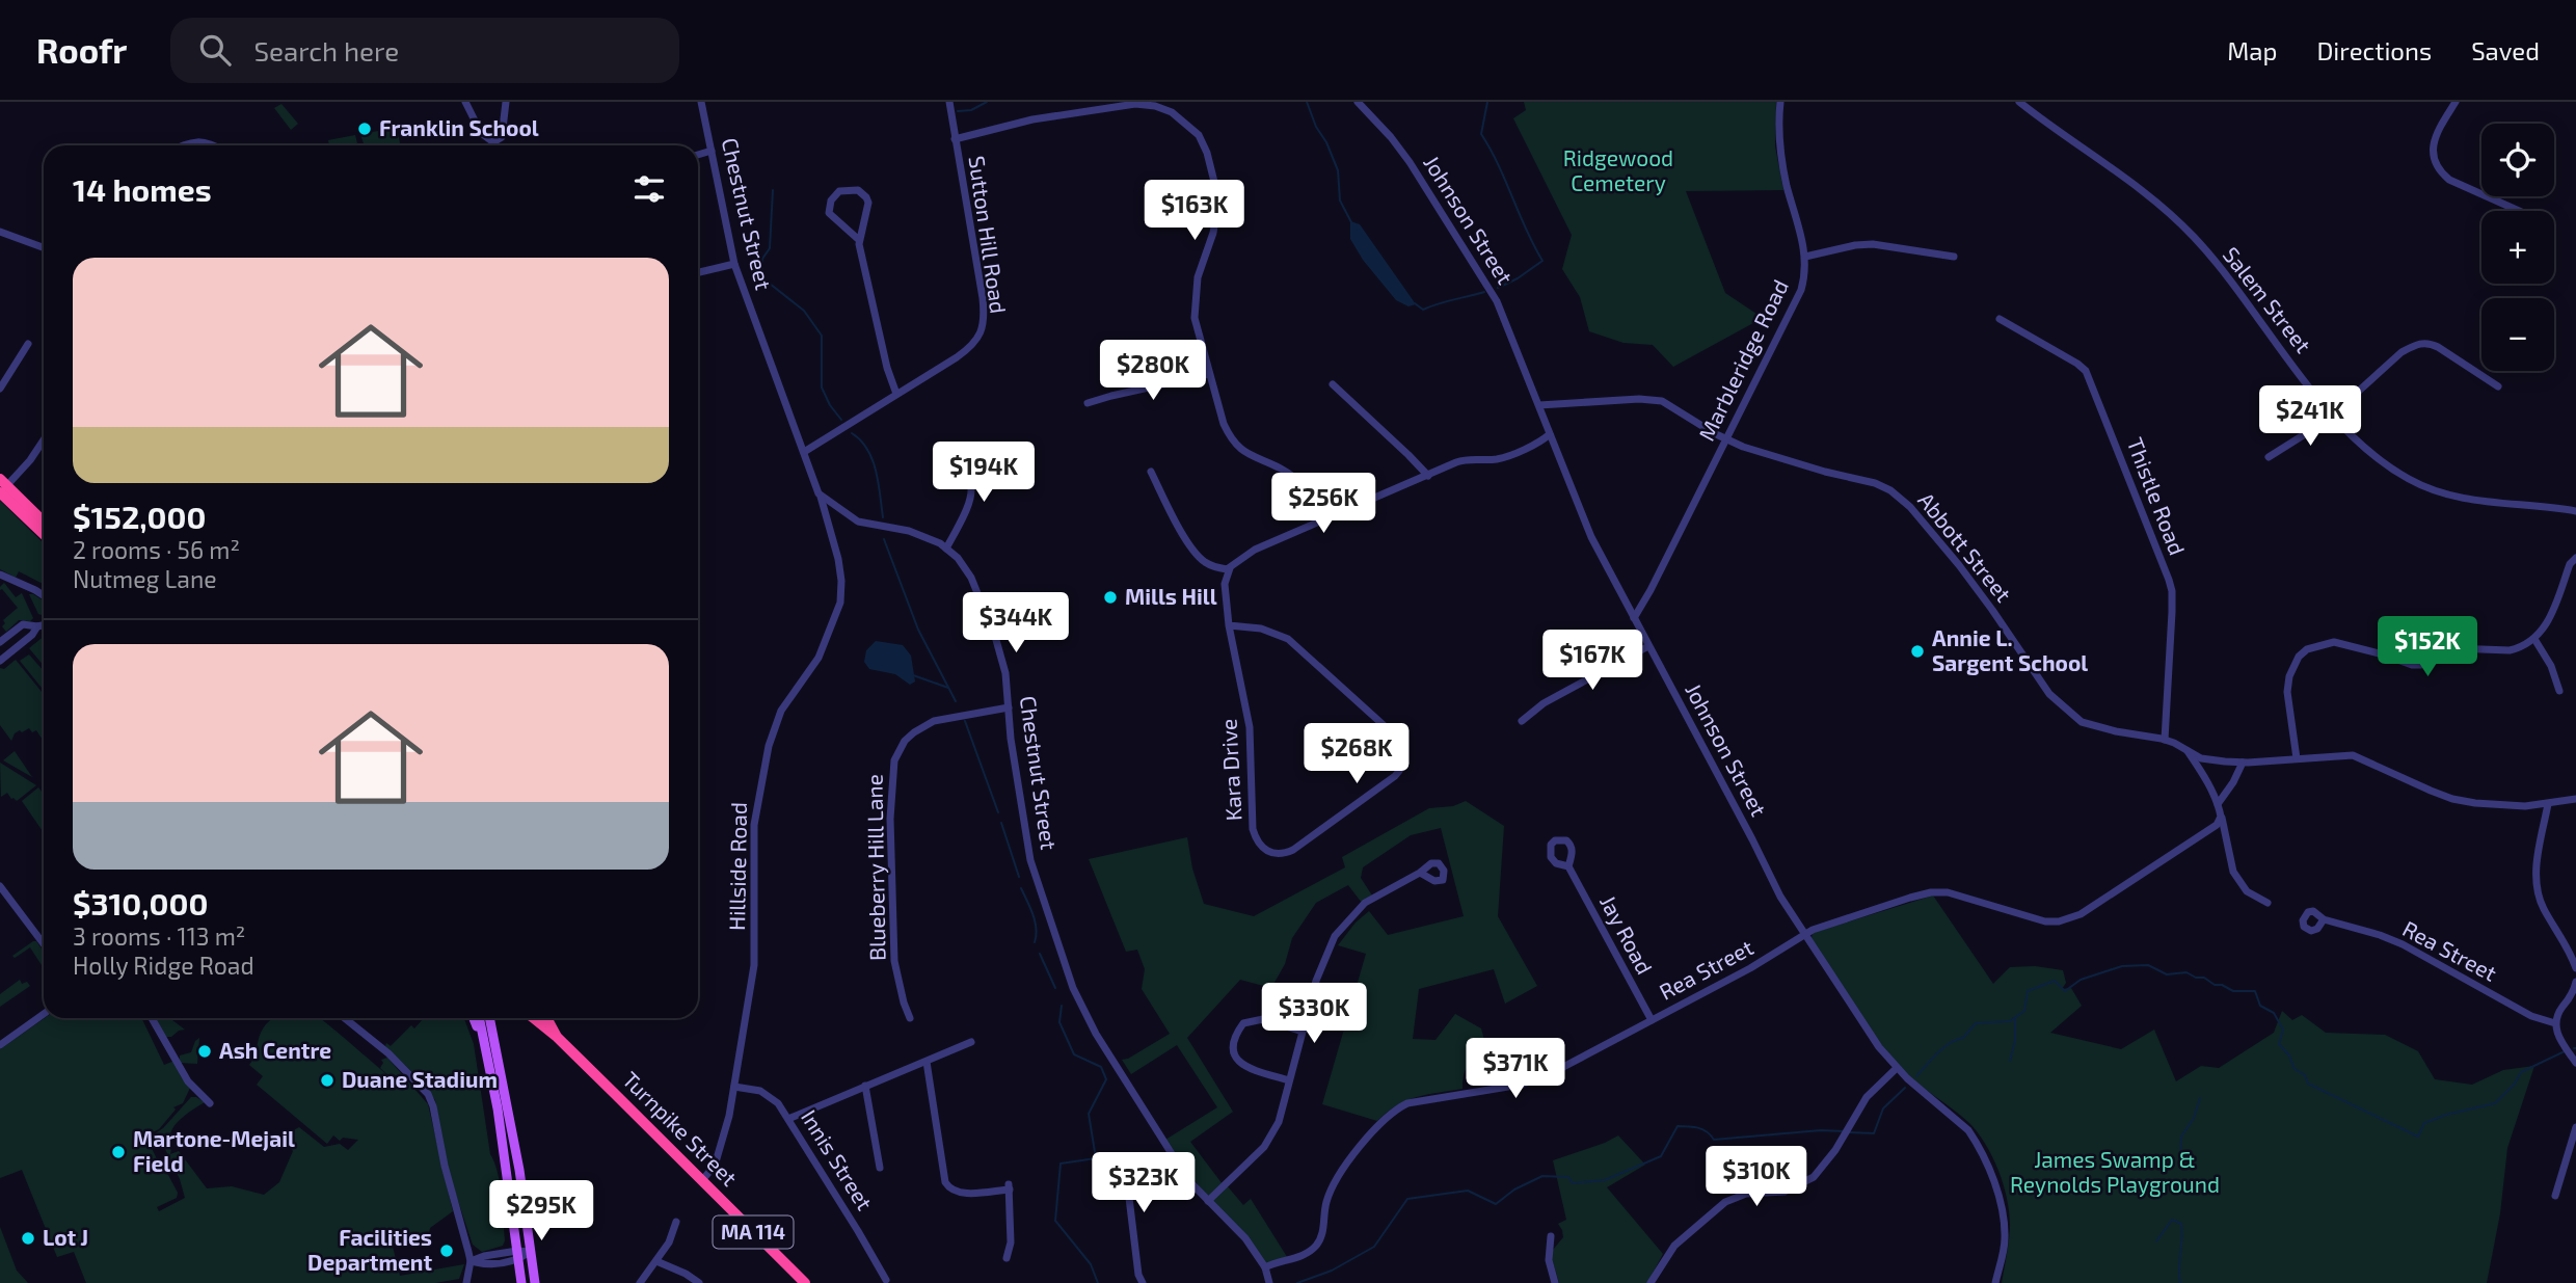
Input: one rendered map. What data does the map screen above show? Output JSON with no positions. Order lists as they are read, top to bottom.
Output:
{
  "streets": {
    "highway": ["Turnpike Street", "MA 114"],
    "street": [
      "Chestnut Street",
      "Johnson Street",
      "Sutton Hill Road",
      "Salem Street",
      "Marbleridge Road",
      "Thistle Road",
      "Abbott Street",
      "Kara Drive",
      "Hillside Road",
      "Blueberry Hill Lane",
      "Jay Road",
      "Rea Street",
      "Innis Street"
    ]
  },
  "crossings": [
    ["Chestnut Street", "Sutton Hill Road"],
    ["Chestnut Street", "Hillside Road"],
    ["Chestnut Street", "Blueberry Hill Lane"],
    ["Chestnut Street", "Rea Street"],
    ["Johnson Street", "Marbleridge Road"],
    ["Johnson Street", "Abbott Street"],
    ["Johnson Street", "Rea Street"],
    ["Marbleridge Road", "Abbott Street"],
    ["Thistle Road", "Abbott Street"],
    ["Hillside Road", "Turnpike Street"],
    ["Hillside Road", "Innis Street"],
    ["Jay Road", "Rea Street"]
  ],
  "parks": ["Ridgewood Cemetery", "James Swamp & Reynolds Playground"],
  "places": [
    "Franklin School",
    "Mills Hill",
    "Annie L. Sargent School",
    "Ash Centre",
    "Duane Stadium",
    "Martone-Mejail Field",
    "Lot J",
    "Facilities Department"
  ],
  "page": {
    "header": "Roofr",
    "search": "Search here",
    "nav": ["Map", "Directions", "Saved"],
    "map_buttons": ["+", "−"],
    "heading": "14 homes",
    "price": [
      "$163K",
      "$280K",
      "$241K",
      "$194K",
      "$256K",
      "$344K",
      "$152K",
      "$167K",
      "$268K",
      "$330K",
      "$371K",
      "$310K",
      "$323K",
      "$295K"
    ],
    "list": [
      {
        "name": "$152,000",
        "note": "2 rooms · 56 m² · Nutmeg Lane"
      },
      {
        "name": "$310,000",
        "note": "3 rooms · 113 m² · Holly Ridge Road"
      }
    ]
  }
}
